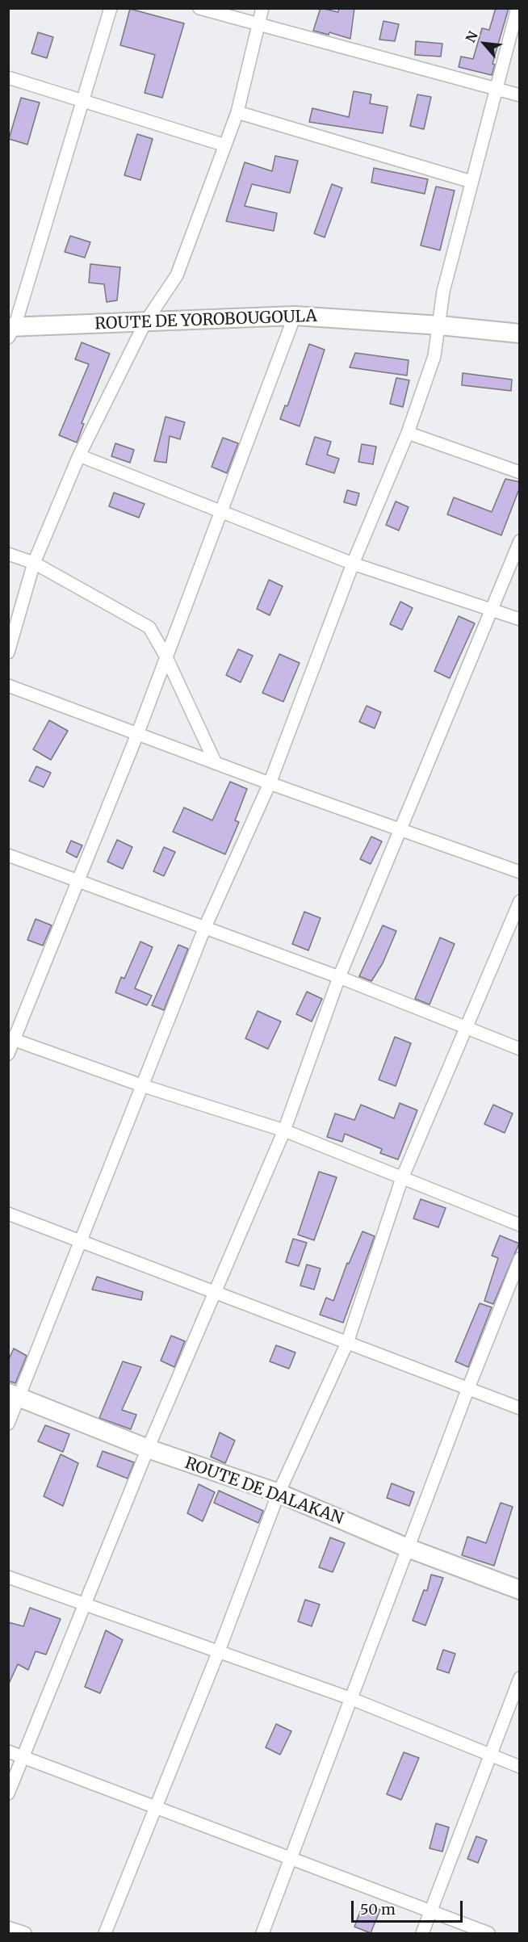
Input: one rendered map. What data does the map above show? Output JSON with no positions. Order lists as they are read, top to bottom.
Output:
{
  "streets": {
    "street": ["ROUTE DE YOROBOUGOULA", "ROUTE DE DALAKAN"]
  },
  "scale_bar": "50 m",
  "north": "top left"
}
